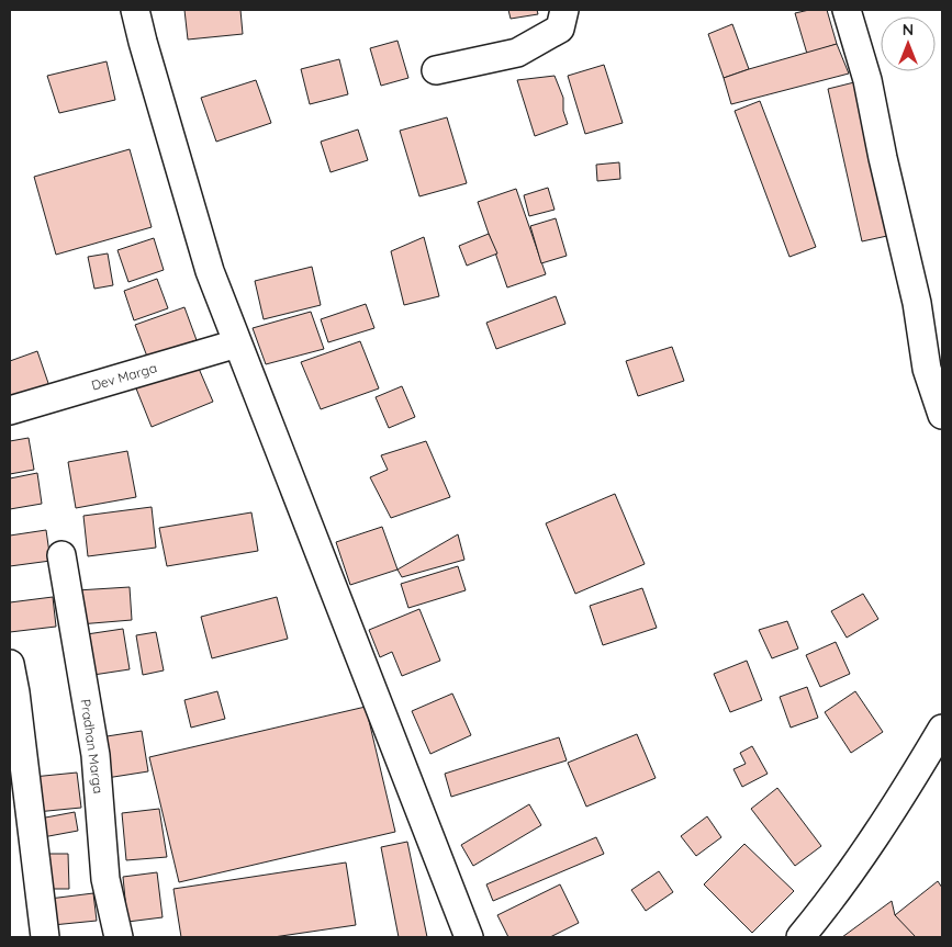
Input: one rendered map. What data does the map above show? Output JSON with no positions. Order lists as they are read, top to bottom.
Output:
{
  "streets": {
    "street": ["Dev Marga", "Pradhan Marga"]
  },
  "north": "top"
}
